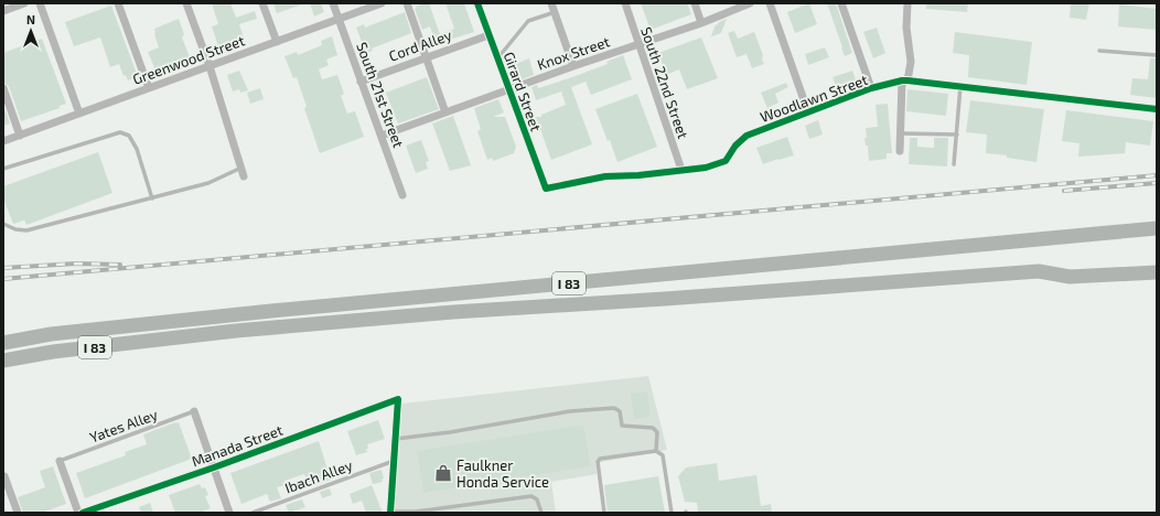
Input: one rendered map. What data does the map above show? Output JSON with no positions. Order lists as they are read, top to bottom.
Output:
{
  "streets": {
    "highway": ["I 83"],
    "street": [
      "Cord Alley",
      "Knox Street",
      "Greenwood Street",
      "South 22nd Street",
      "Girard Street",
      "South 21st Street",
      "Woodlawn Street",
      "Manada Street"
    ],
    "lane": ["Yates Alley", "Ibach Alley"]
  },
  "crossings": [
    ["Cord Alley", "Girard Street"],
    ["Cord Alley", "South 21st Street"],
    ["Knox Street", "South 22nd Street"],
    ["Knox Street", "Girard Street"],
    ["Knox Street", "South 21st Street"],
    ["Greenwood Street", "South 21st Street"],
    ["South 22nd Street", "Woodlawn Street"],
    ["Girard Street", "Woodlawn Street"]
  ],
  "places": {
    "shop": ["Faulkner Honda Service"]
  },
  "north": "top"
}
